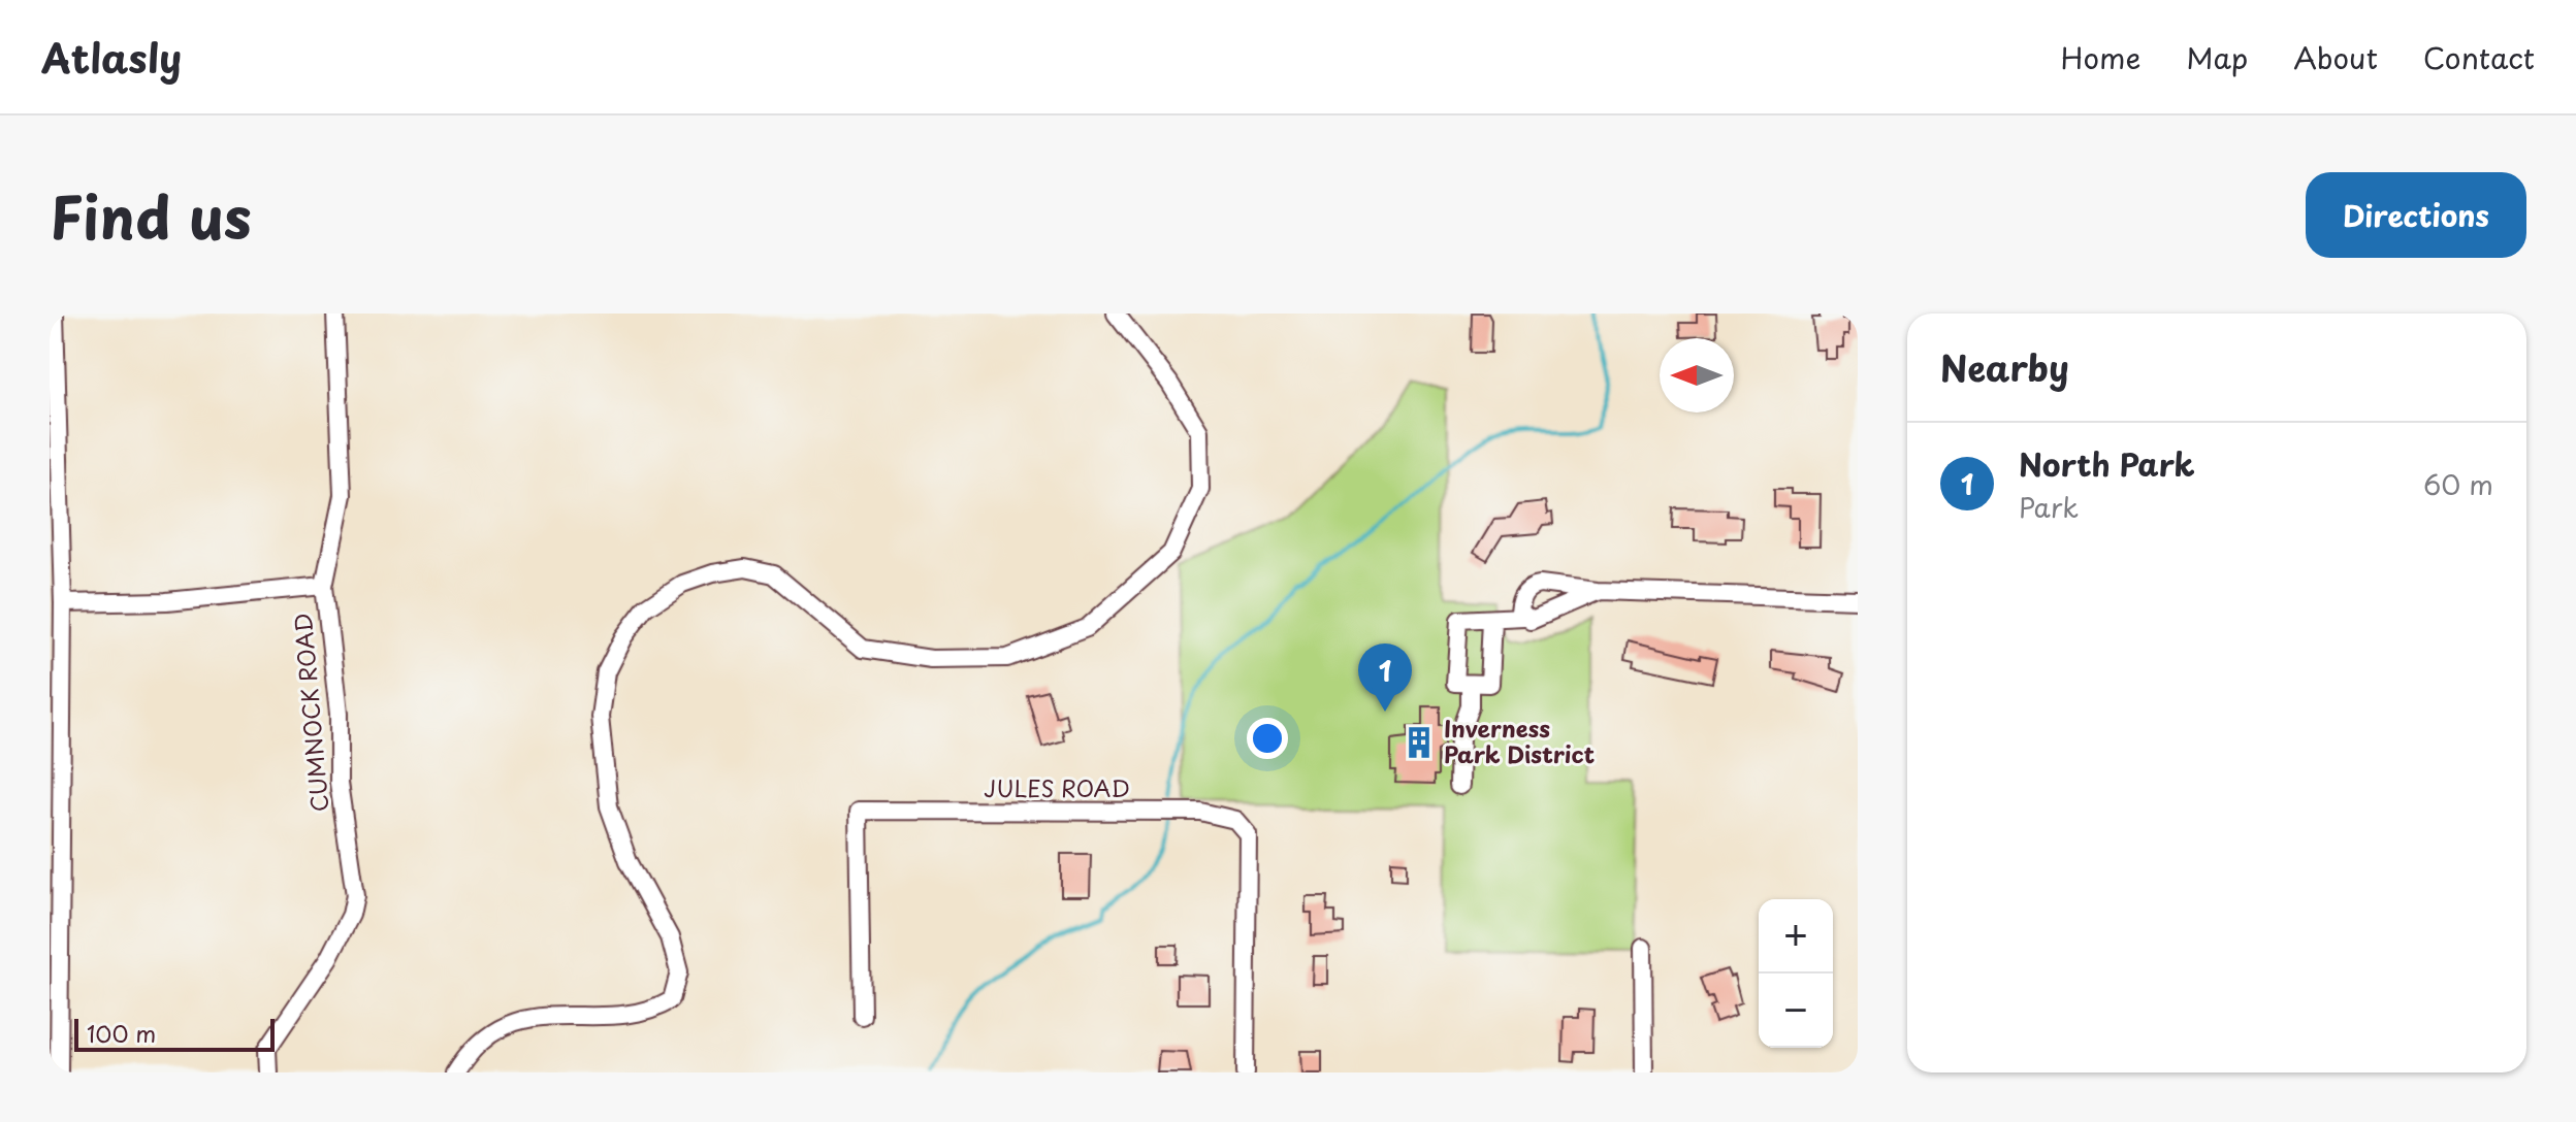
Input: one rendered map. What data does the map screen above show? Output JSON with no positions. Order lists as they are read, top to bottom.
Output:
{
  "streets": {
    "street": ["CUMNOCK ROAD", "JULES ROAD"]
  },
  "places": {
    "building": ["Inverness Park District"]
  },
  "scale_bar": "100 m",
  "north": "left",
  "page": {
    "header": "Atlasly",
    "nav": [
      "Home",
      "Map",
      "About",
      "Contact"
    ],
    "title": "Find us",
    "buttons": "Directions",
    "heading": "Nearby",
    "list": [
      {
        "mark": "1",
        "name": "North Park",
        "note": "Park",
        "value": "60 m"
      }
    ],
    "pins": "1",
    "map_buttons": ["+", "−"],
    "scale": "100 m"
  }
}
